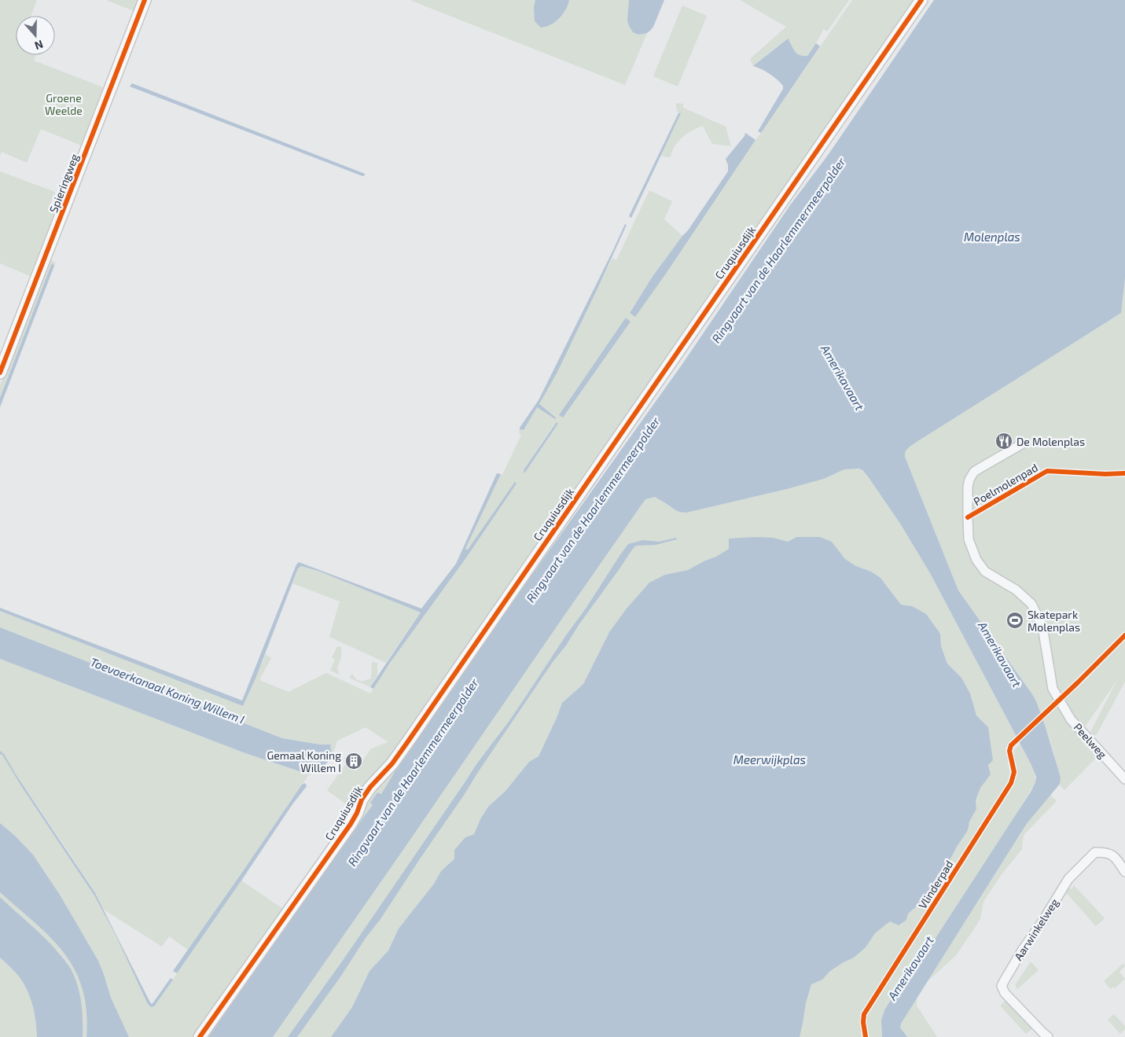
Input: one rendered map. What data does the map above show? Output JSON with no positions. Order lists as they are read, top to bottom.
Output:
{
  "streets": {
    "street": [
      "Spieringweg",
      "Cruquiusdijk",
      "Peelweg",
      "Aarwinkelweg"
    ],
    "cycle path": ["Poelmolenpad", "Vlinderpad"]
  },
  "water": [
    "Molenplas",
    "Ringvaart van de Haarlemmermeerpolder",
    "Amerikavaart",
    "Toevoerkanaal Koning Willem I",
    "Meerwijkplas"
  ],
  "parks": ["Groene Weelde"],
  "places": {
    "restaurant": ["De Molenplas"],
    "sports": ["Skatepark Molenplas"],
    "building": ["Gemaal Koning Willem I"]
  },
  "north": "bottom"
}
